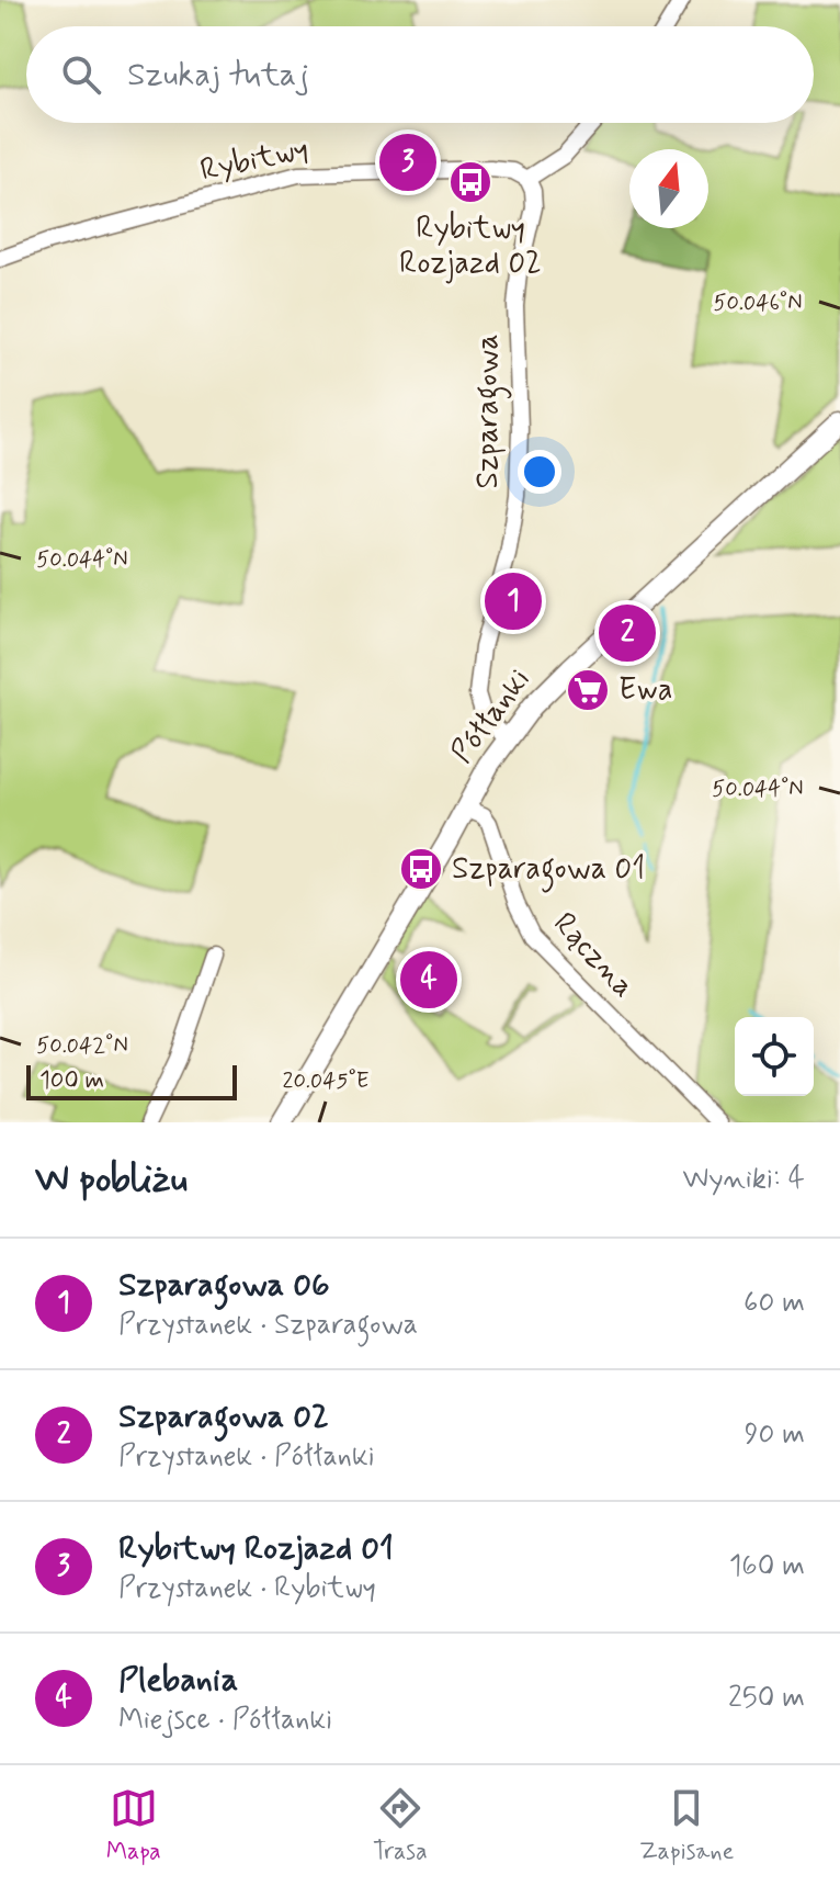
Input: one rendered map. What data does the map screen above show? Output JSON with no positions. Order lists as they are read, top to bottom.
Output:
{
  "streets": {
    "street": [
      "Rybitwy",
      "Szparagowa",
      "Półłanki",
      "Rączna"
    ]
  },
  "crossings": [
    ["Rybitwy", "Szparagowa"],
    ["Szparagowa", "Półłanki"],
    ["Półłanki", "Rączna"]
  ],
  "places": {
    "bus stop": ["Rybitwy Rozjazd 02", "Szparagowa 01"],
    "supermarket": ["Ewa"]
  },
  "scale_bar": "100 m",
  "north": "top",
  "page": {
    "search": "Szukaj tutaj",
    "pins": [
      "3",
      "1",
      "2",
      "4"
    ],
    "scale": "100 m",
    "heading": ["W pobliżu", "Wyniki: 4"],
    "list": [
      {
        "mark": "1",
        "name": "Szparagowa 06",
        "note": "Przystanek · Szparagowa",
        "value": "60 m"
      },
      {
        "mark": "2",
        "name": "Szparagowa 02",
        "note": "Przystanek · Półłanki",
        "value": "90 m"
      },
      {
        "mark": "3",
        "name": "Rybitwy Rozjazd 01",
        "note": "Przystanek · Rybitwy",
        "value": "160 m"
      },
      {
        "mark": "4",
        "name": "Plebania",
        "note": "Miejsce · Półłanki",
        "value": "250 m"
      }
    ],
    "nav": ["Mapa", "Trasa", "Zapisane"]
  },
  "coordinates": [
    "50.046°N",
    "50.044°N",
    "50.042°N",
    "20.045°E"
  ]
}
